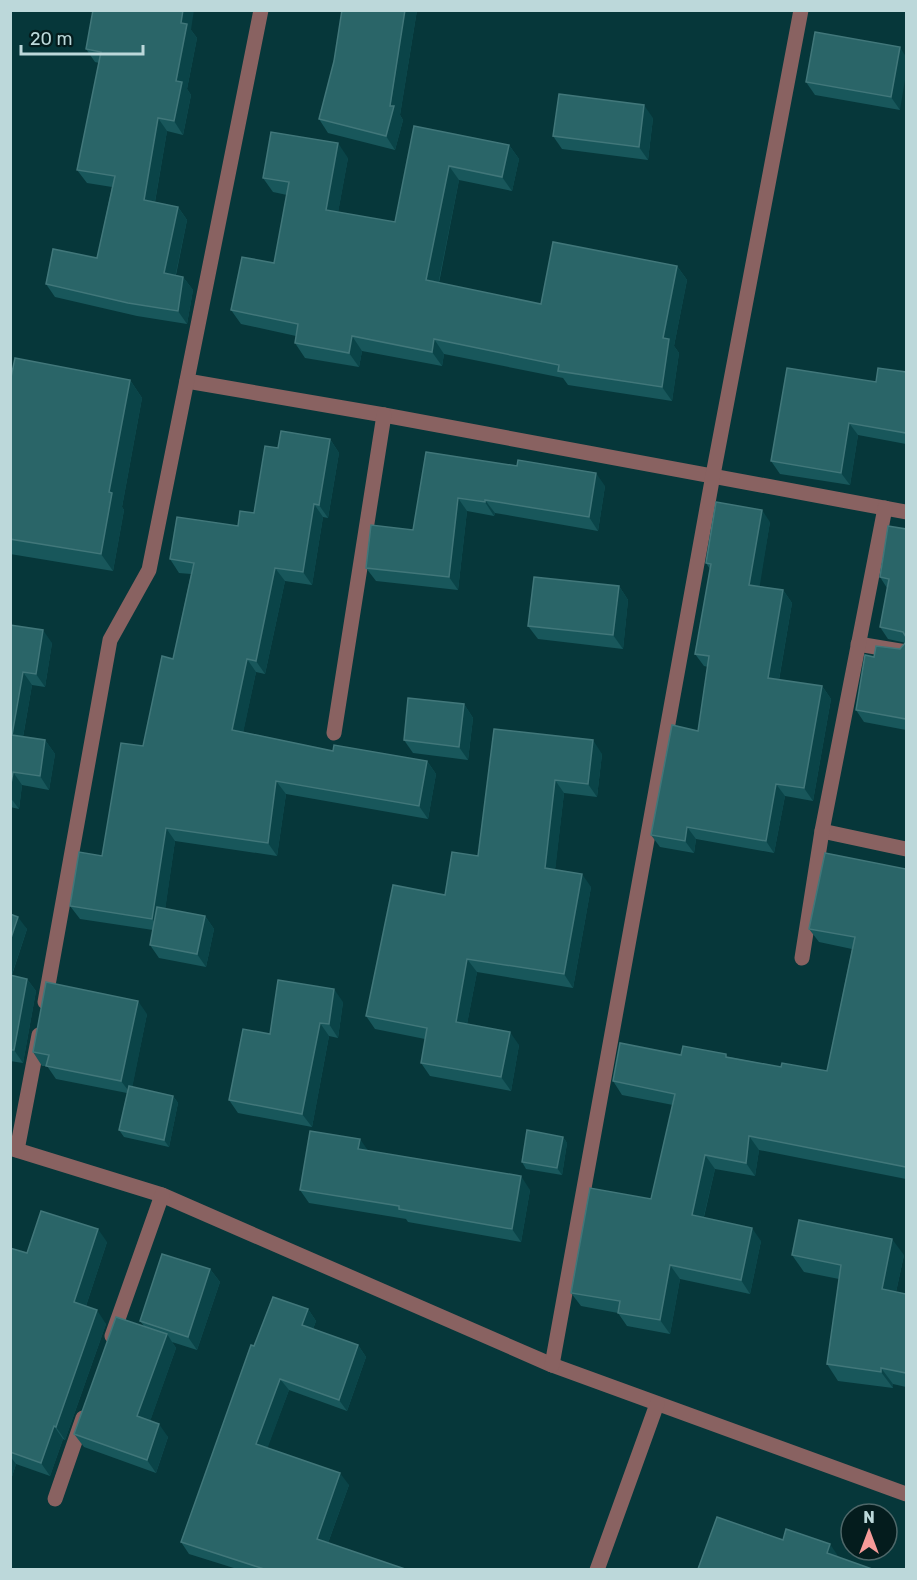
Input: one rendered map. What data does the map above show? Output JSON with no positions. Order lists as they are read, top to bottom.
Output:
{
  "scale_bar": "20 m",
  "north": "top"
}
